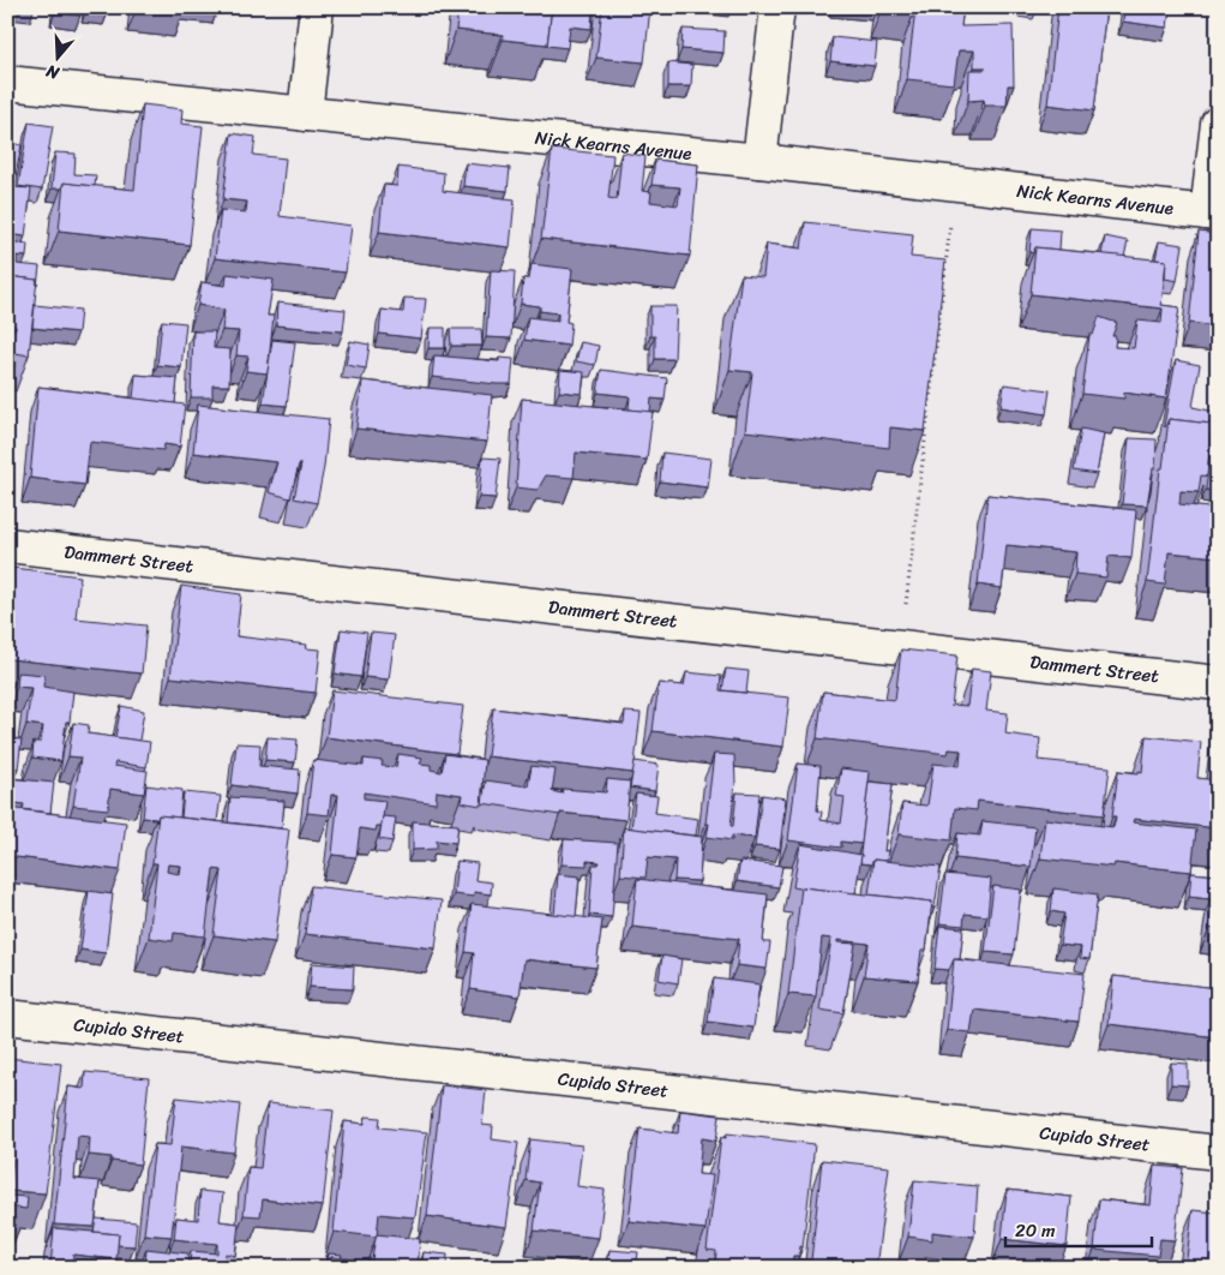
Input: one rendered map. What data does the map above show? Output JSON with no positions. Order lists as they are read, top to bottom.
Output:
{
  "streets": {
    "street": ["Nick Kearns Avenue", "Dammert Street", "Cupido Street"]
  },
  "scale_bar": "20 m",
  "north": "bottom"
}
